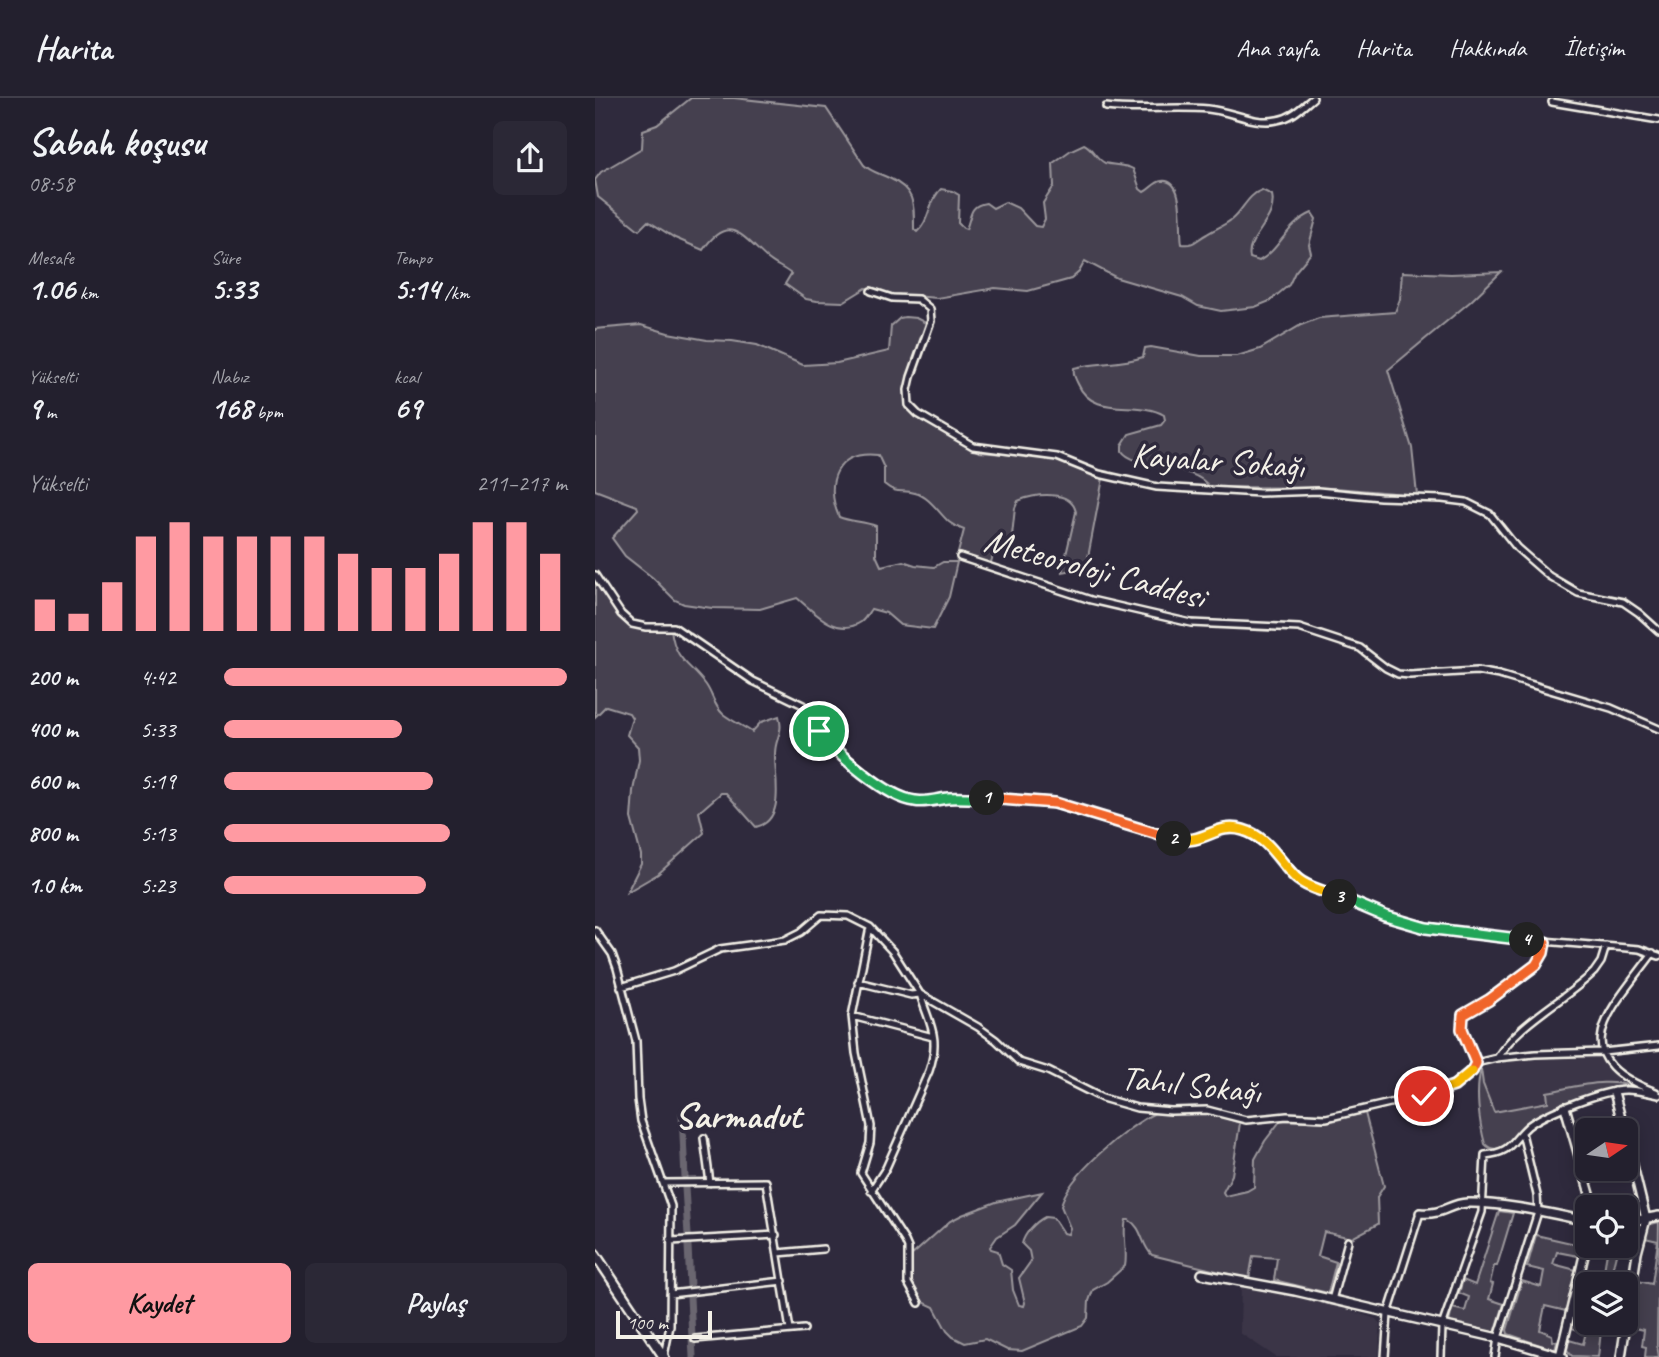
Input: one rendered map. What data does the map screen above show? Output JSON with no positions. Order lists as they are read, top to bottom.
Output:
{
  "streets": {
    "street": ["Kayalar Sokağı", "Meteoroloji Caddesi", "Tahıl Sokağı"]
  },
  "districts": ["Sarmadut"],
  "scale_bar": "100 m",
  "north": "right",
  "page": {
    "header": "Harita",
    "nav": [
      "Ana sayfa",
      "Harita",
      "Hakkında",
      "İletişim"
    ],
    "heading": ["Sabah koşusu", "08:58"],
    "stats": [
      ["Mesafe", "1.06 km"],
      ["Süre", "5:33"],
      ["Tempo", "5:14 /km"],
      ["Yükselti", "9 m"],
      ["Nabız", "168 bpm"],
      ["kcal", "69"]
    ],
    "chart": ["Yükselti", "211–217 m"],
    "list": [
      {
        "name": "200 m",
        "note": "4:42"
      },
      {
        "name": "400 m",
        "note": "5:33"
      },
      {
        "name": "600 m",
        "note": "5:19"
      },
      {
        "name": "800 m",
        "note": "5:13"
      },
      {
        "name": "1.0 km",
        "note": "5:23"
      }
    ],
    "pins": [
      "1",
      "2",
      "3",
      "4"
    ],
    "buttons": ["Kaydet", "Paylaş"],
    "scale": "100 m"
  }
}
